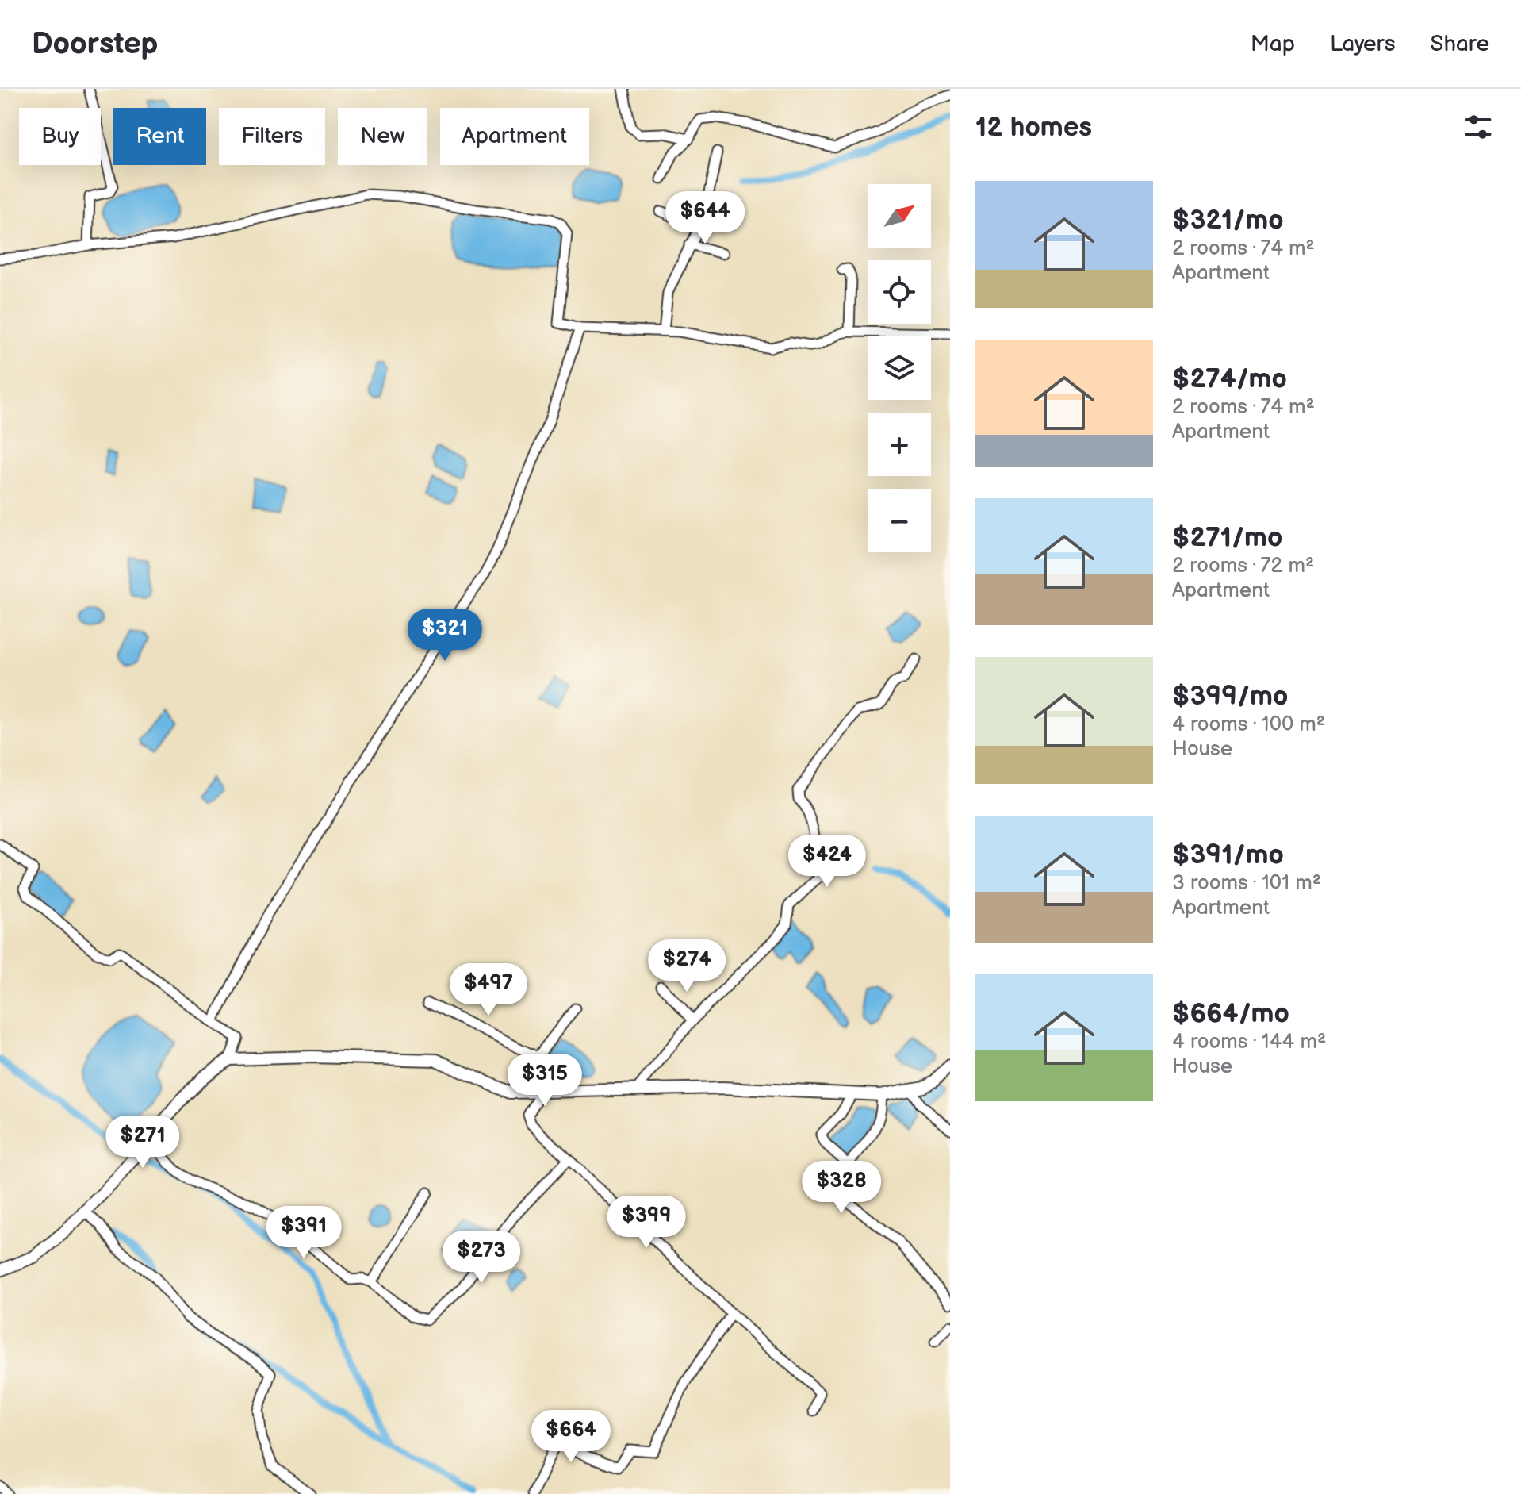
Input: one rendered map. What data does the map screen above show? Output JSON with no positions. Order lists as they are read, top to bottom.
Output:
{
  "north": "top right",
  "page": {
    "header": "Doorstep",
    "nav": ["Map", "Layers", "Share"],
    "heading": "12 homes",
    "chip": [
      "Buy",
      "Rent",
      "Filters",
      "New",
      "Apartment"
    ],
    "list": [
      {
        "name": "$321/mo",
        "note": "2 rooms · 74 m² · Apartment"
      },
      {
        "name": "$274/mo",
        "note": "2 rooms · 74 m² · Apartment"
      },
      {
        "name": "$271/mo",
        "note": "2 rooms · 72 m² · Apartment"
      },
      {
        "name": "$399/mo",
        "note": "4 rooms · 100 m² · House"
      },
      {
        "name": "$391/mo",
        "note": "3 rooms · 101 m² · Apartment"
      },
      {
        "name": "$664/mo",
        "note": "4 rooms · 144 m² · House"
      }
    ],
    "map_buttons": ["+", "−"],
    "price": [
      "$644",
      "$321",
      "$424",
      "$274",
      "$497",
      "$315",
      "$271",
      "$328",
      "$399",
      "$391",
      "$273",
      "$664"
    ]
  }
}
